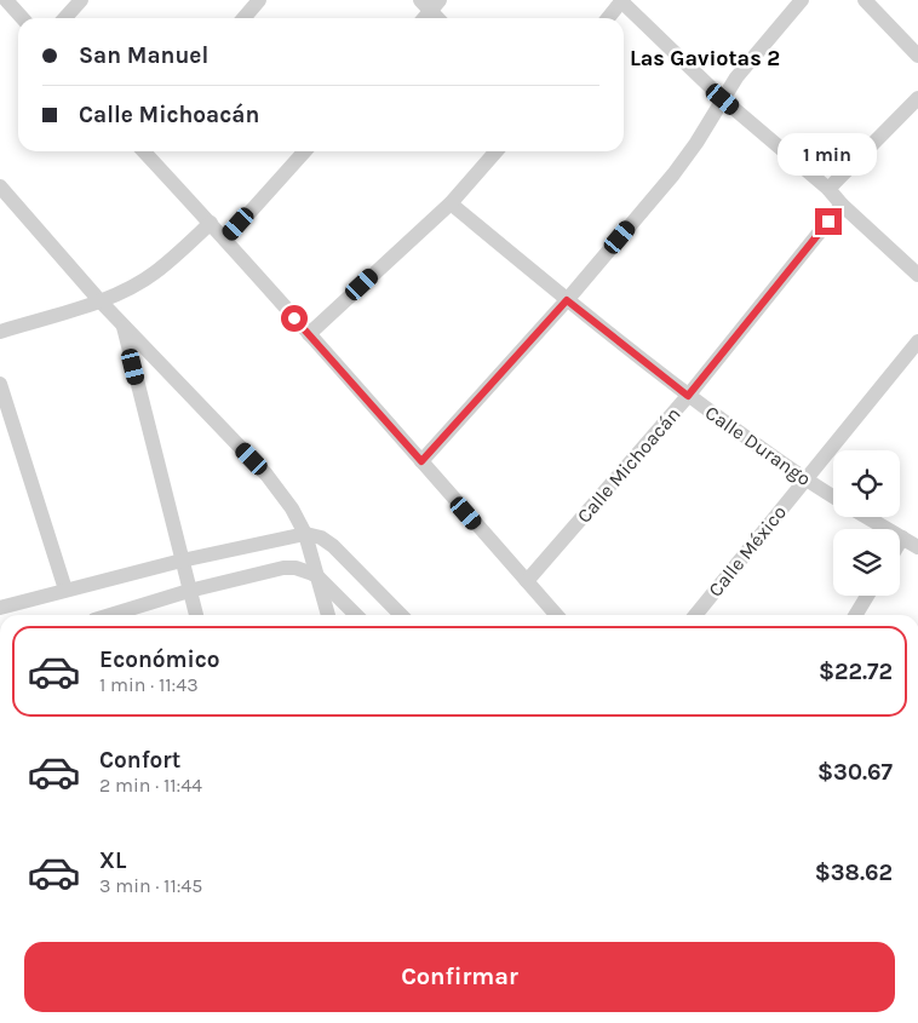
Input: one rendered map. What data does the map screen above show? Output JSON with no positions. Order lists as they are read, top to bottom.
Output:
{
  "streets": {
    "street": ["Calle Durango", "Calle Michoacán", "Calle México"]
  },
  "crossings": [
    ["Calle Durango", "Calle Michoacán"],
    ["Calle Durango", "Calle México"]
  ],
  "districts": ["Las Gaviotas 2"],
  "page": {
    "banner": ["San Manuel", "Calle Michoacán"],
    "bubble": "1 min",
    "list": [
      {
        "name": "Económico",
        "note": "1 min · 11:43",
        "value": "$22.72"
      },
      {
        "name": "Confort",
        "note": "2 min · 11:44",
        "value": "$30.67"
      },
      {
        "name": "XL",
        "note": "3 min · 11:45",
        "value": "$38.62"
      }
    ],
    "buttons": "Confirmar"
  }
}
